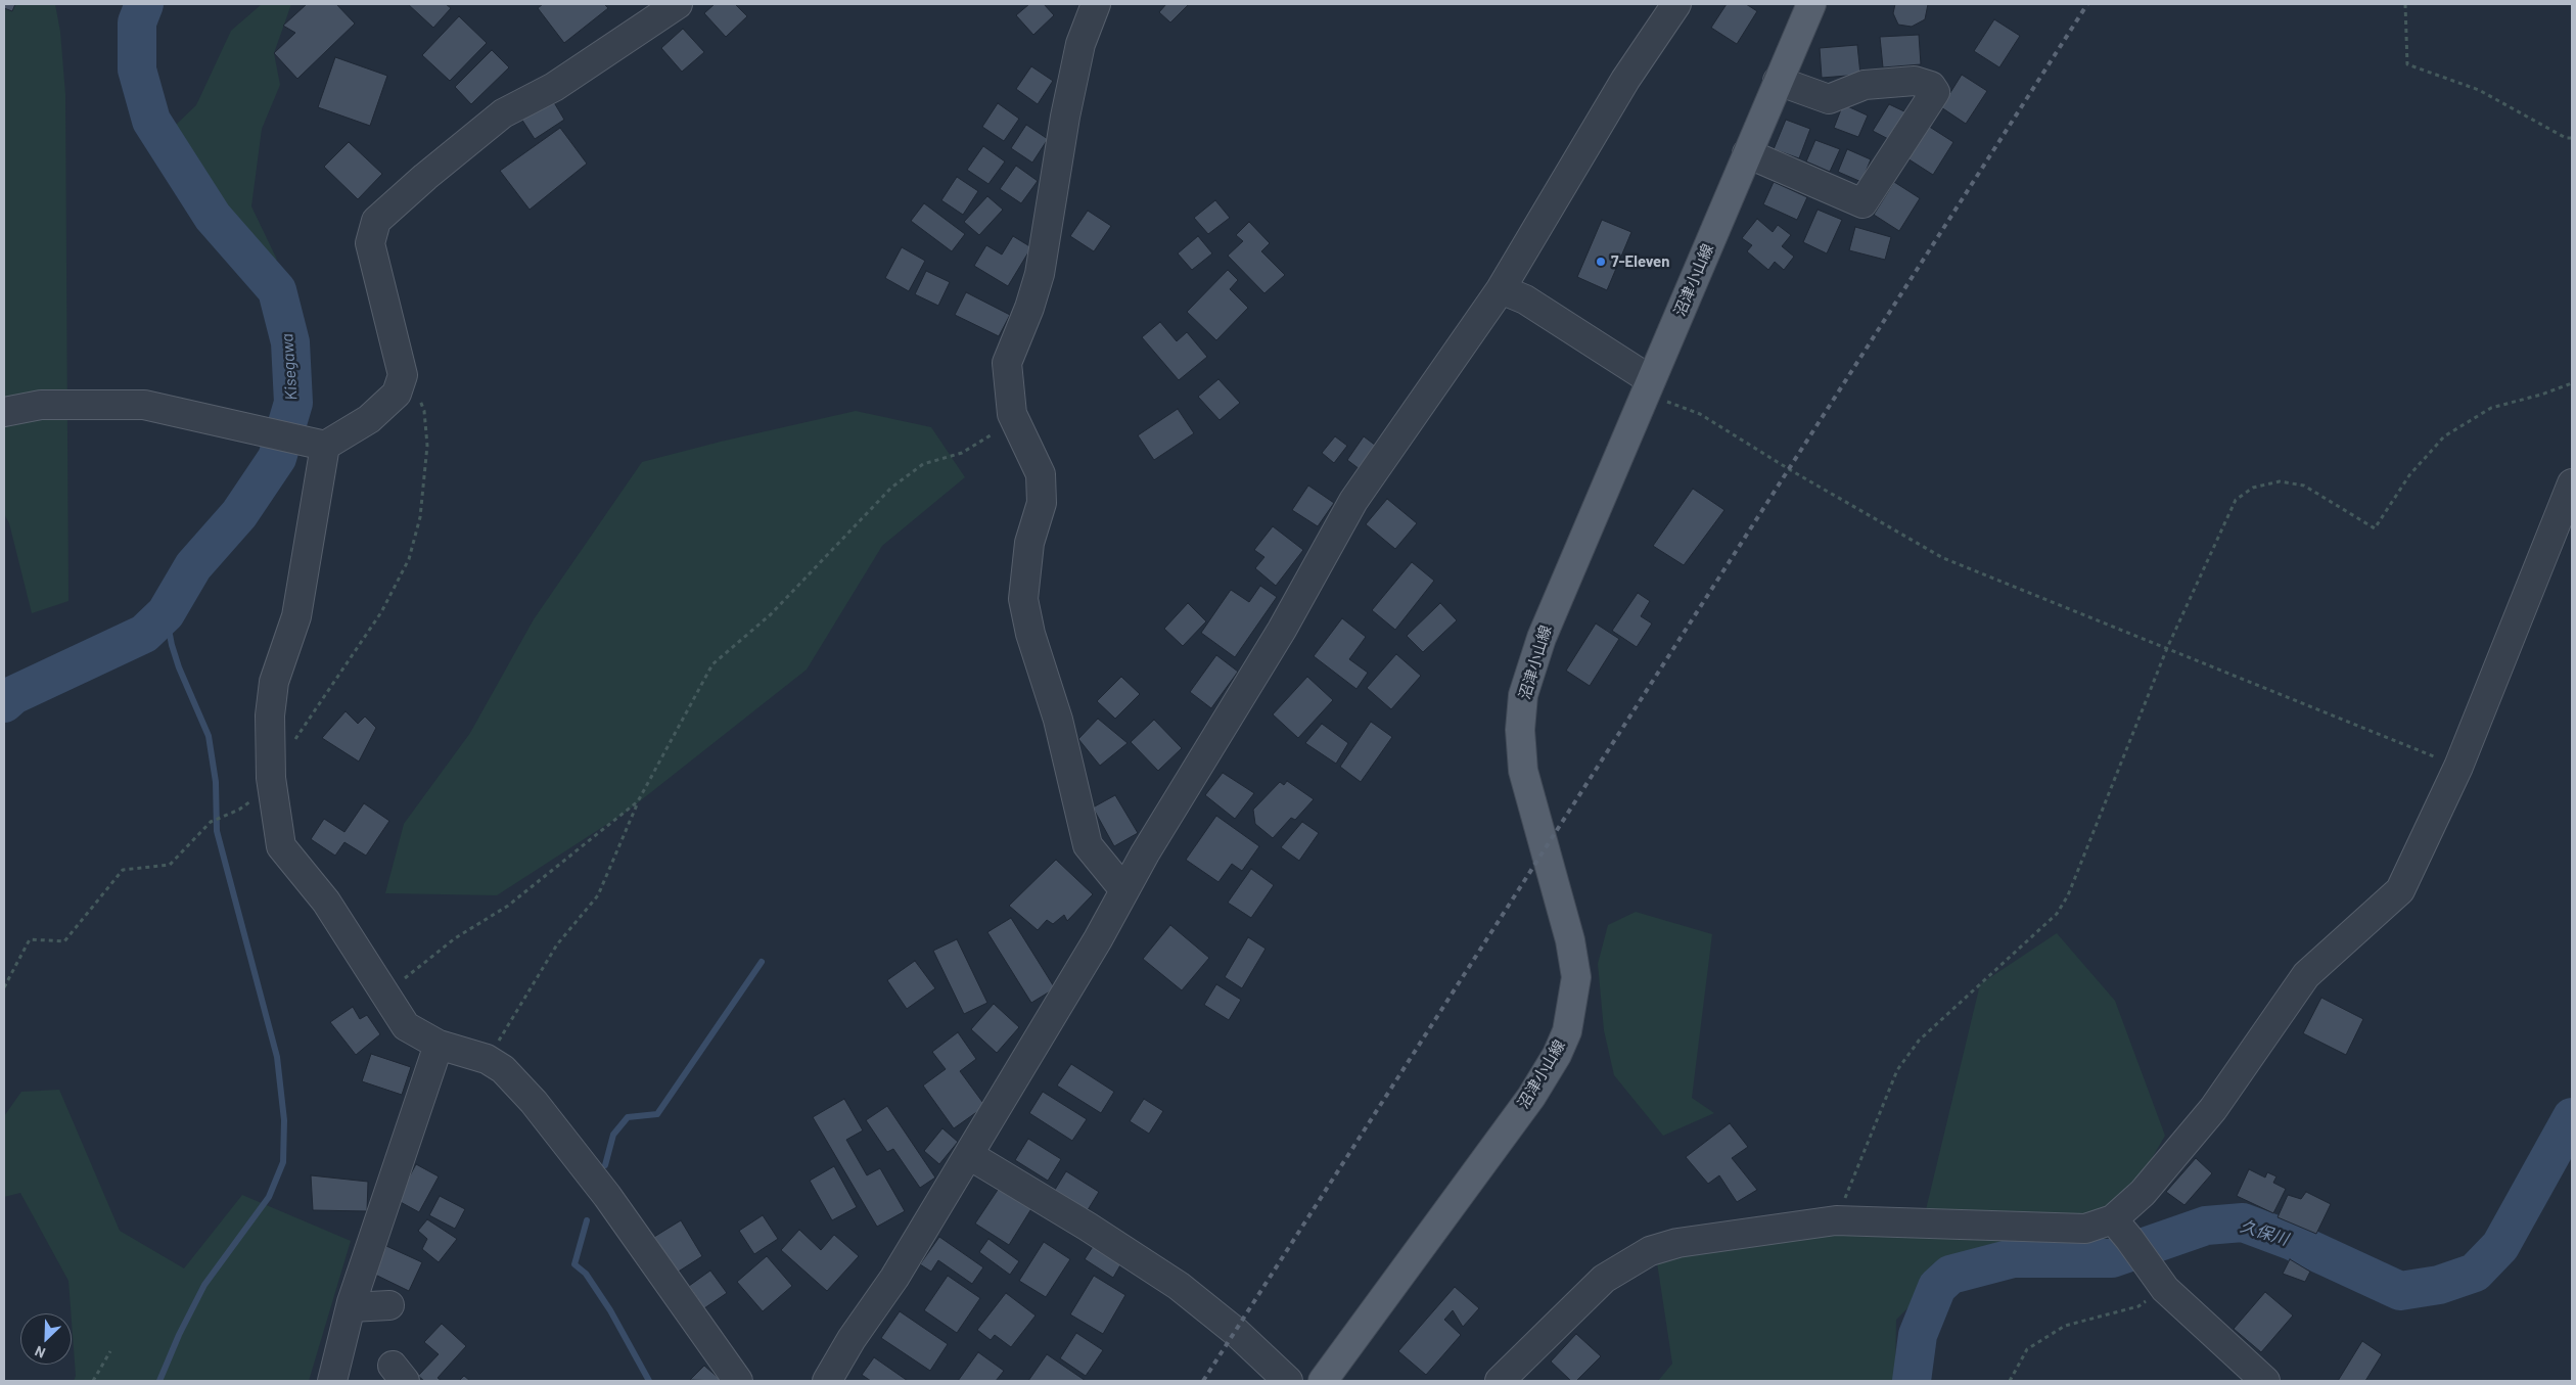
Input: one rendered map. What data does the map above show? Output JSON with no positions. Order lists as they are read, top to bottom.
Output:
{
  "streets": {
    "main road": ["沼津小山線"]
  },
  "water": ["Kisegawa", "久保川"],
  "places": ["7-Eleven"],
  "north": "bottom left"
}
